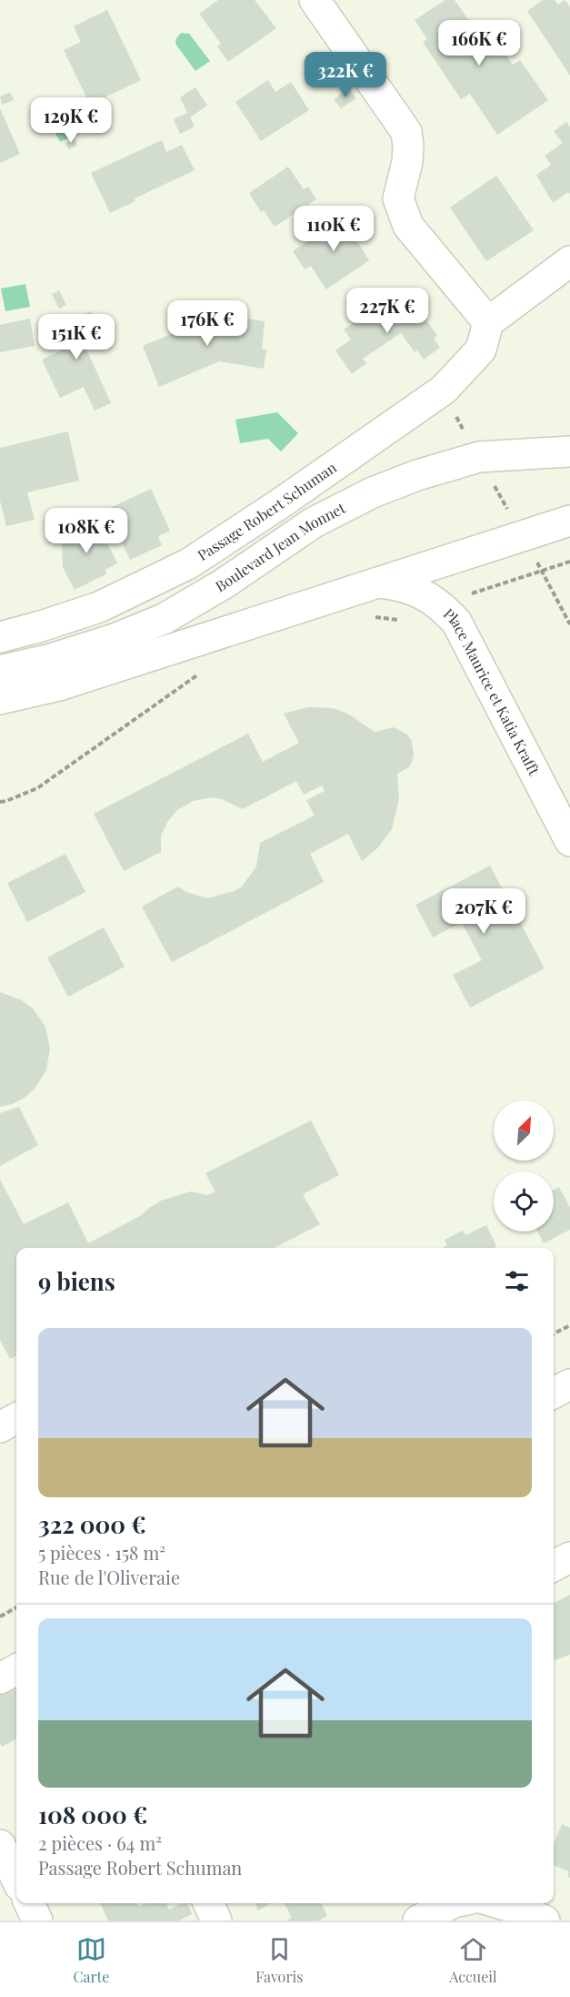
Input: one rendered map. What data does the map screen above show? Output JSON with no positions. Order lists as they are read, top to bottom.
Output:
{
  "streets": {
    "street": ["Passage Robert Schuman", "Boulevard Jean Monnet", "Place Maurice et Katia Krafft"]
  },
  "north": "top right",
  "page": {
    "price": [
      "166K €",
      "322K €",
      "129K €",
      "110K €",
      "227K €",
      "176K €",
      "151K €",
      "108K €",
      "207K €"
    ],
    "heading": "9 biens",
    "list": [
      {
        "name": "322 000 €",
        "note": "5 pièces · 158 m² · Rue de l'Oliveraie"
      },
      {
        "name": "108 000 €",
        "note": "2 pièces · 64 m² · Passage Robert Schuman"
      }
    ],
    "tabs": ["Carte", "Favoris", "Accueil"]
  }
}
